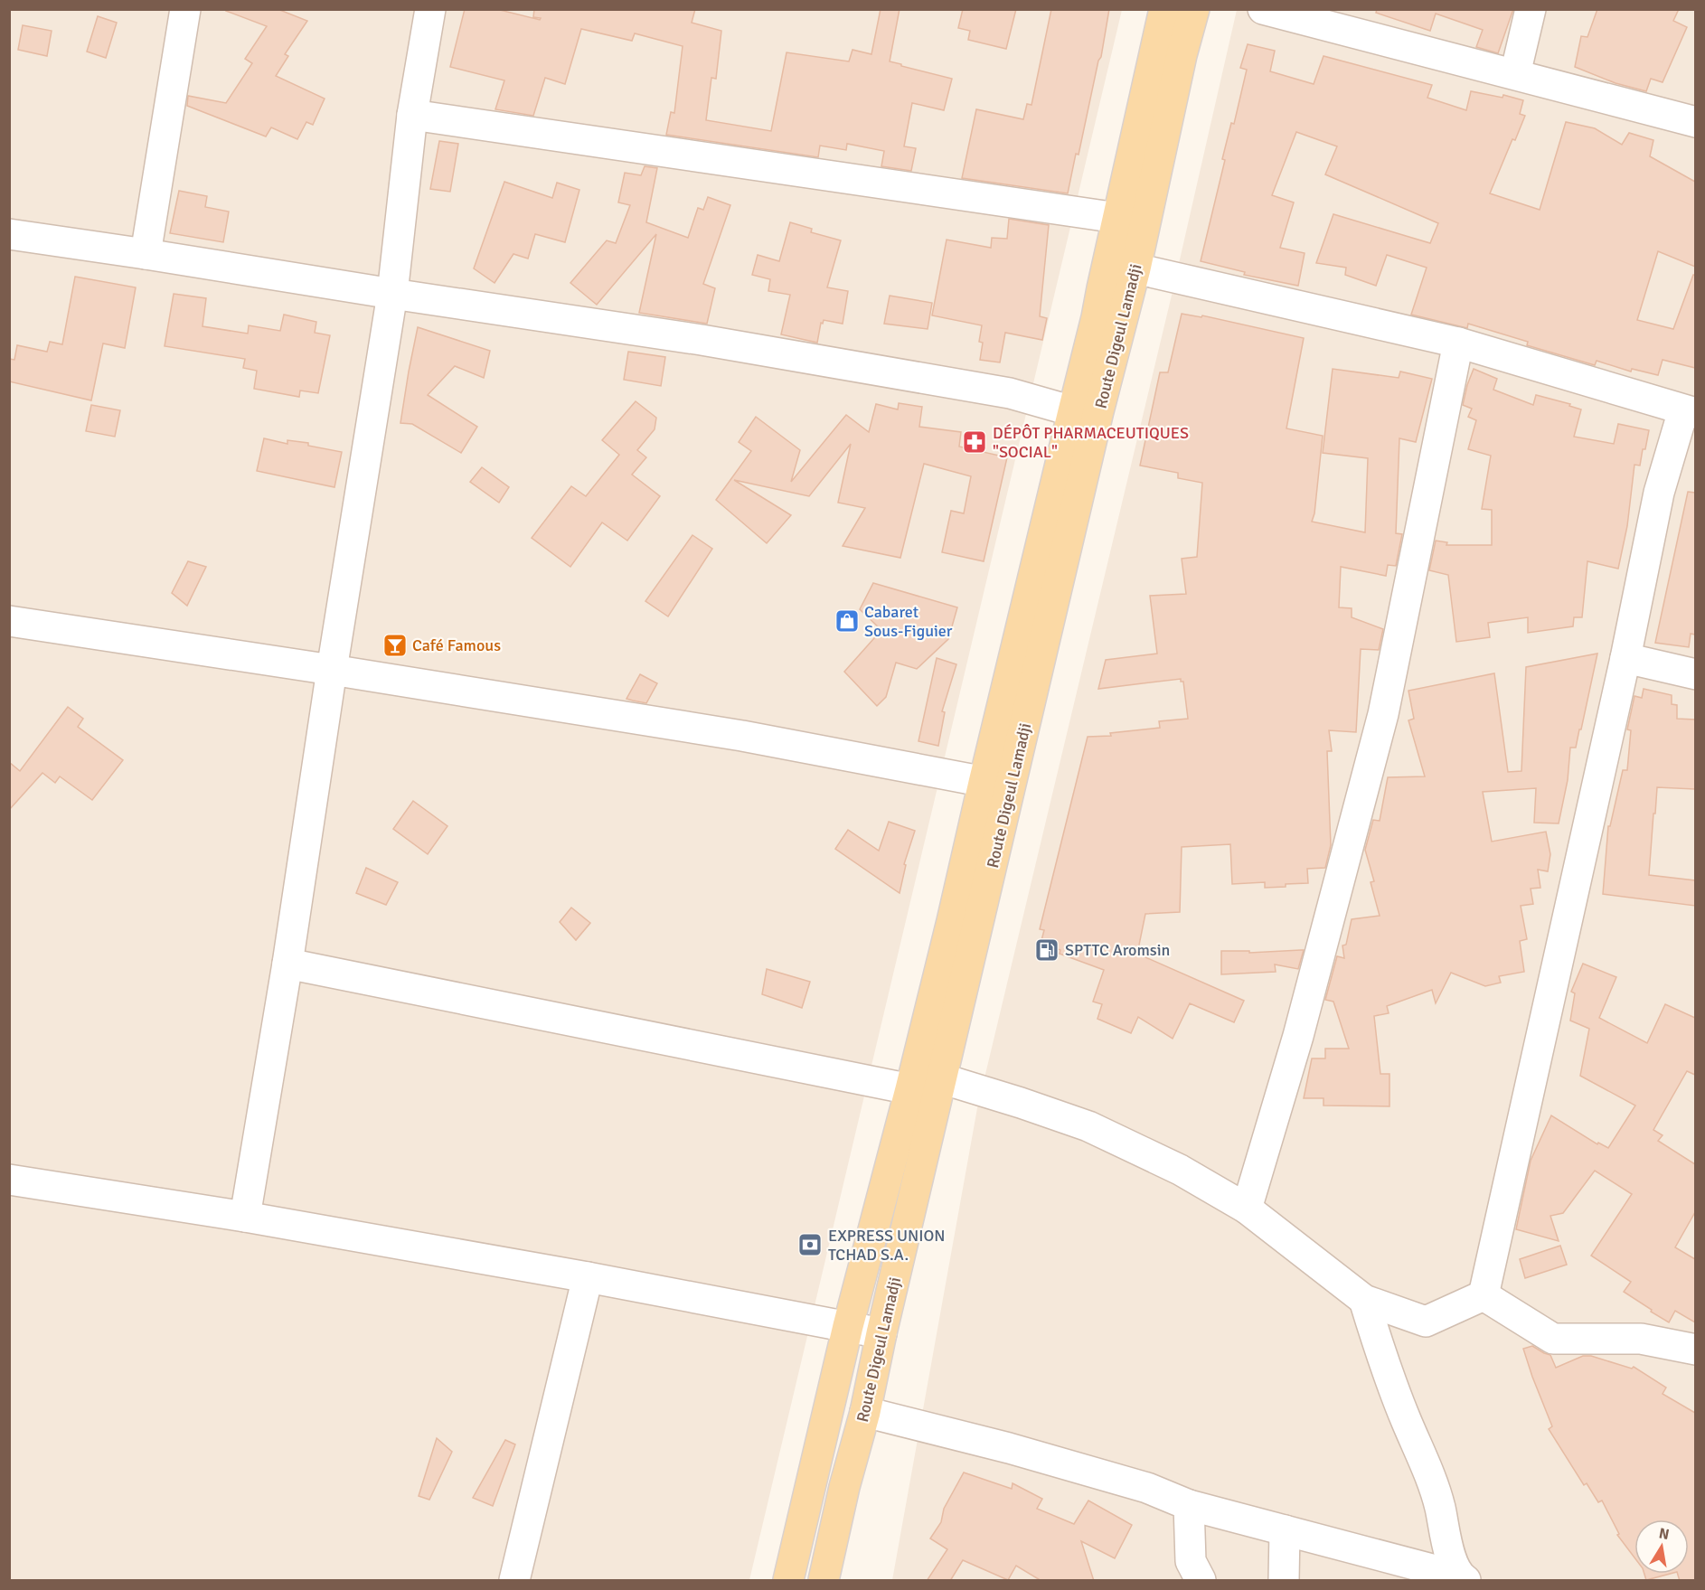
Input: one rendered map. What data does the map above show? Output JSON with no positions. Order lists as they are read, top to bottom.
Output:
{
  "streets": {
    "main road": ["Route Digeul Lamadji"]
  },
  "places": {
    "pharmacy": ["DÉPÔT PHARMACEUTIQUES \"SOCIAL\""],
    "shop": ["Cabaret Sous-Figuier"],
    "bar": ["Café Famous"],
    "fuel station": ["SPTTC Aromsin"],
    "bank": ["EXPRESS UNION TCHAD S.A."]
  },
  "north": "top"
}
